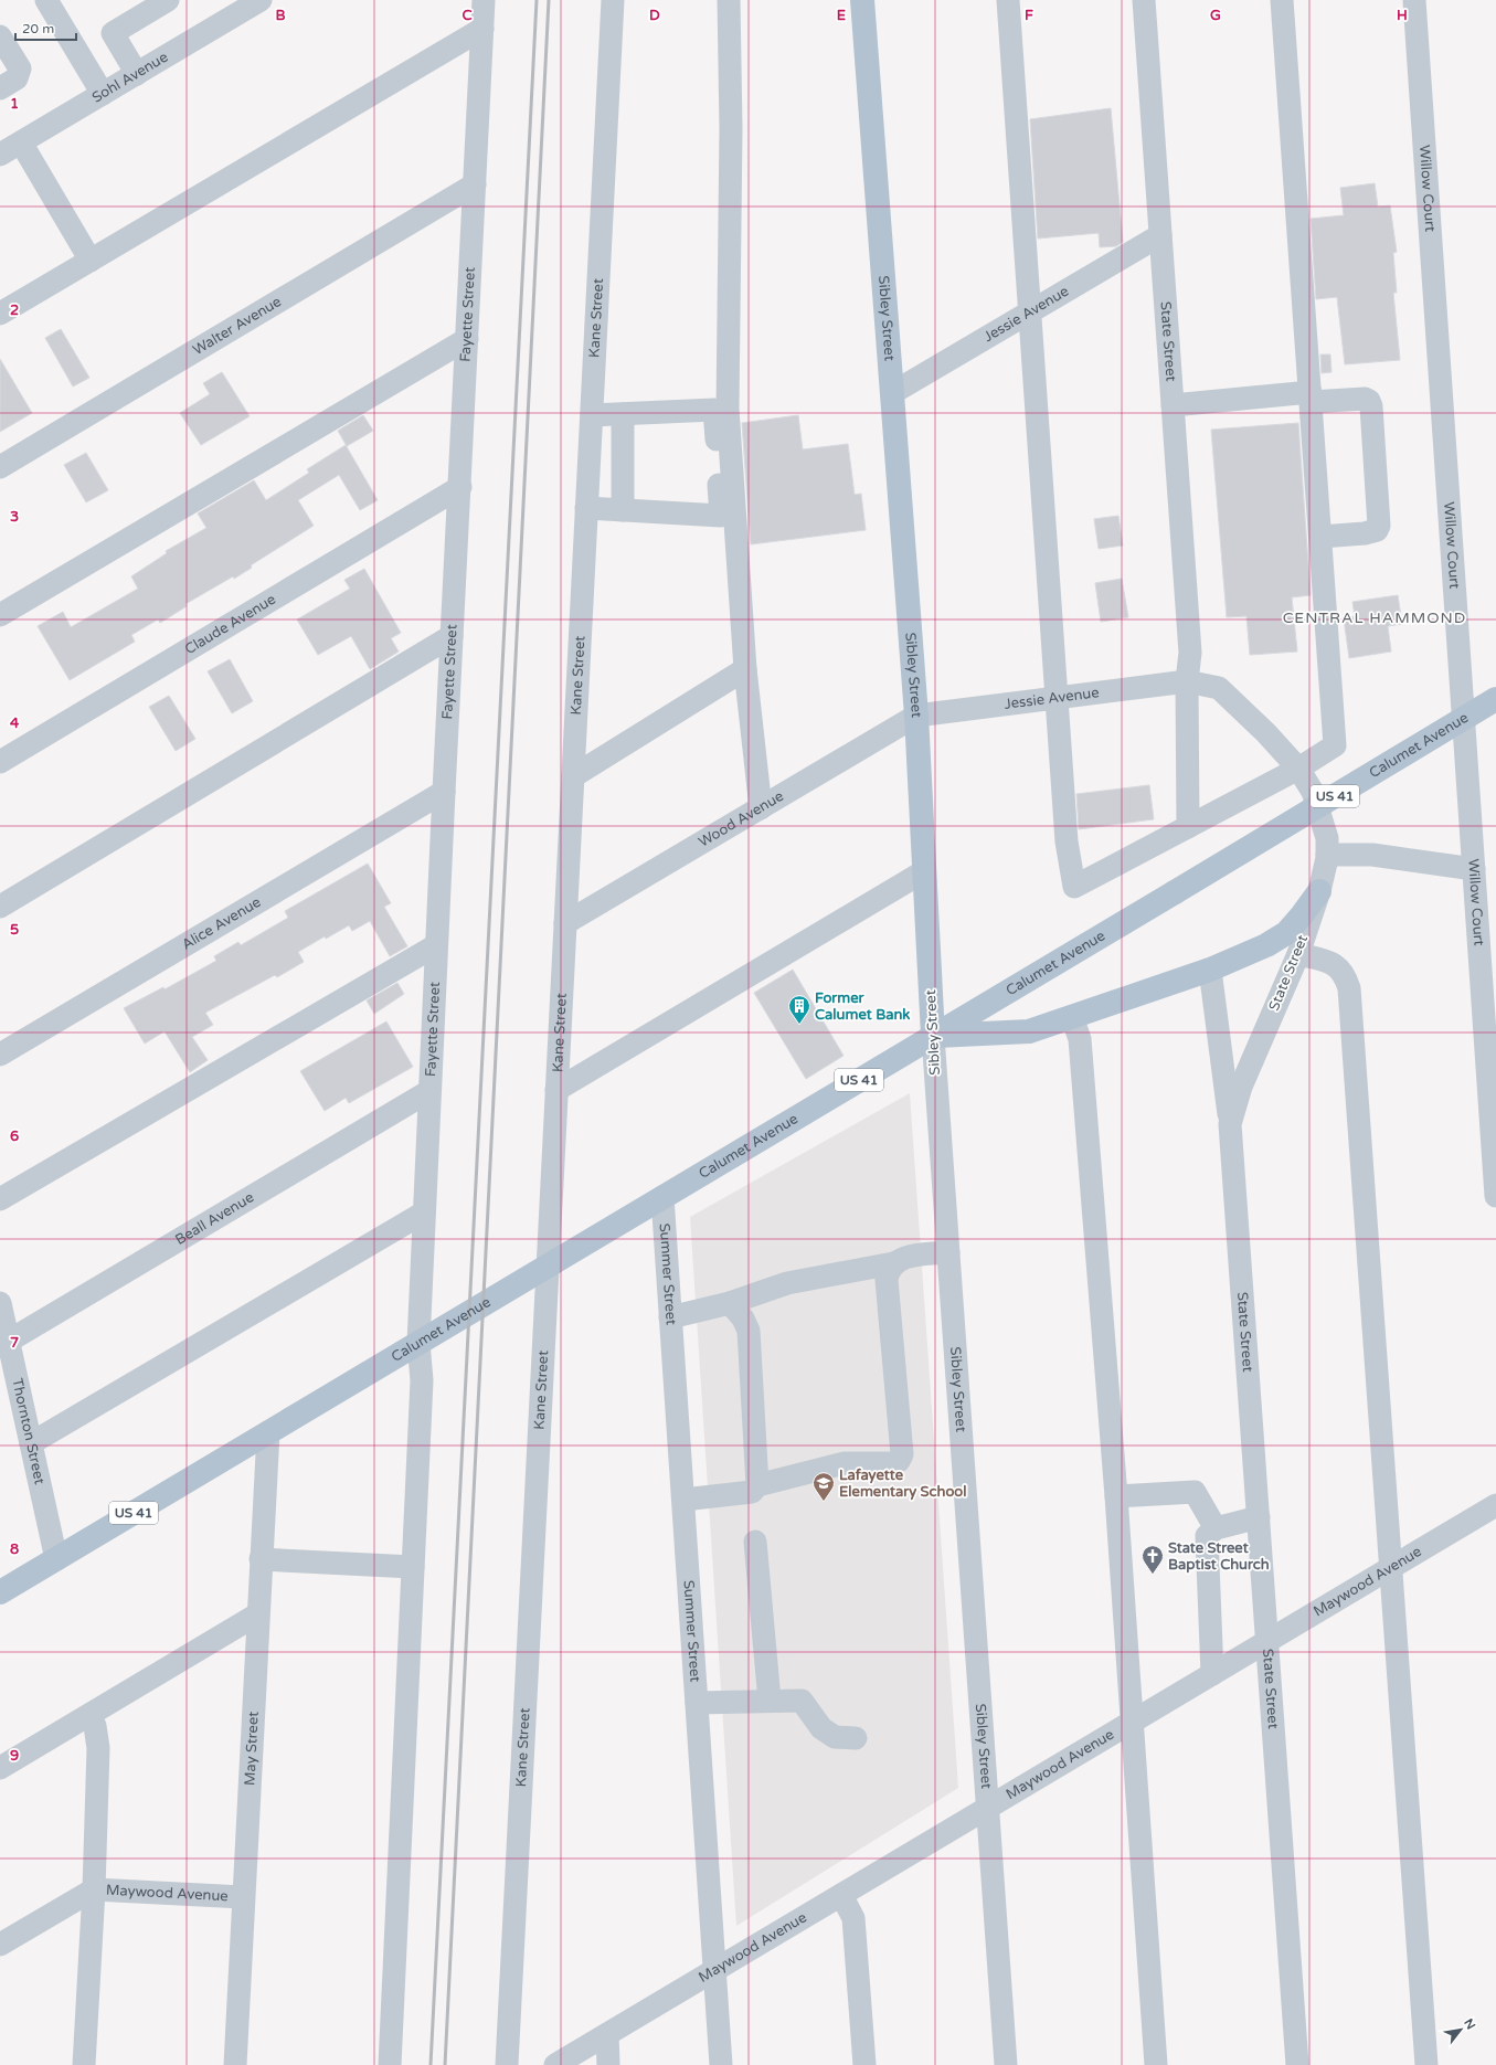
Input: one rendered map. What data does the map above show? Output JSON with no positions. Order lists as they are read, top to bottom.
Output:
{
  "streets": {
    "main road": ["Sibley Street", "Calumet Avenue", "US 41"],
    "street": [
      "Sohl Avenue",
      "Willow Court",
      "Fayette Street",
      "Jessie Avenue",
      "Kane Street",
      "Walter Avenue",
      "State Street",
      "Claude Avenue",
      "Wood Avenue",
      "Alice Avenue",
      "Beall Avenue",
      "Summer Street",
      "Thornton Street",
      "Maywood Avenue",
      "May Street"
    ]
  },
  "crossings": [
    ["Fayette Street", "Walter Avenue"],
    ["Fayette Street", "Claude Avenue"],
    ["Fayette Street", "Calumet Avenue"],
    ["Fayette Street", "Alice Avenue"],
    ["Fayette Street", "Beall Avenue"],
    ["Jessie Avenue", "Sibley Street"],
    ["Jessie Avenue", "State Street"],
    ["Jessie Avenue", "Wood Avenue"],
    ["Kane Street", "Calumet Avenue"],
    ["Kane Street", "Wood Avenue"],
    ["Sibley Street", "Calumet Avenue"],
    ["Sibley Street", "Wood Avenue"],
    ["Sibley Street", "Maywood Avenue"],
    ["State Street", "Maywood Avenue"],
    ["Calumet Avenue", "Summer Street"],
    ["Calumet Avenue", "Thornton Street"],
    ["Calumet Avenue", "May Street"],
    ["Beall Avenue", "Thornton Street"],
    ["Summer Street", "Maywood Avenue"],
    ["Maywood Avenue", "May Street"]
  ],
  "districts": ["CENTRAL HAMMOND"],
  "places": {
    "building": ["Former Calumet Bank"],
    "school or university": ["Lafayette Elementary School"],
    "church": ["State Street Baptist Church"]
  },
  "scale_bar": "20 m",
  "north": "top right",
  "grid": {
    "columns": [
      "B",
      "C",
      "D",
      "E",
      "F",
      "G",
      "H"
    ],
    "rows": [
      "1",
      "2",
      "3",
      "4",
      "5",
      "6",
      "7",
      "8",
      "9"
    ]
  }
}
